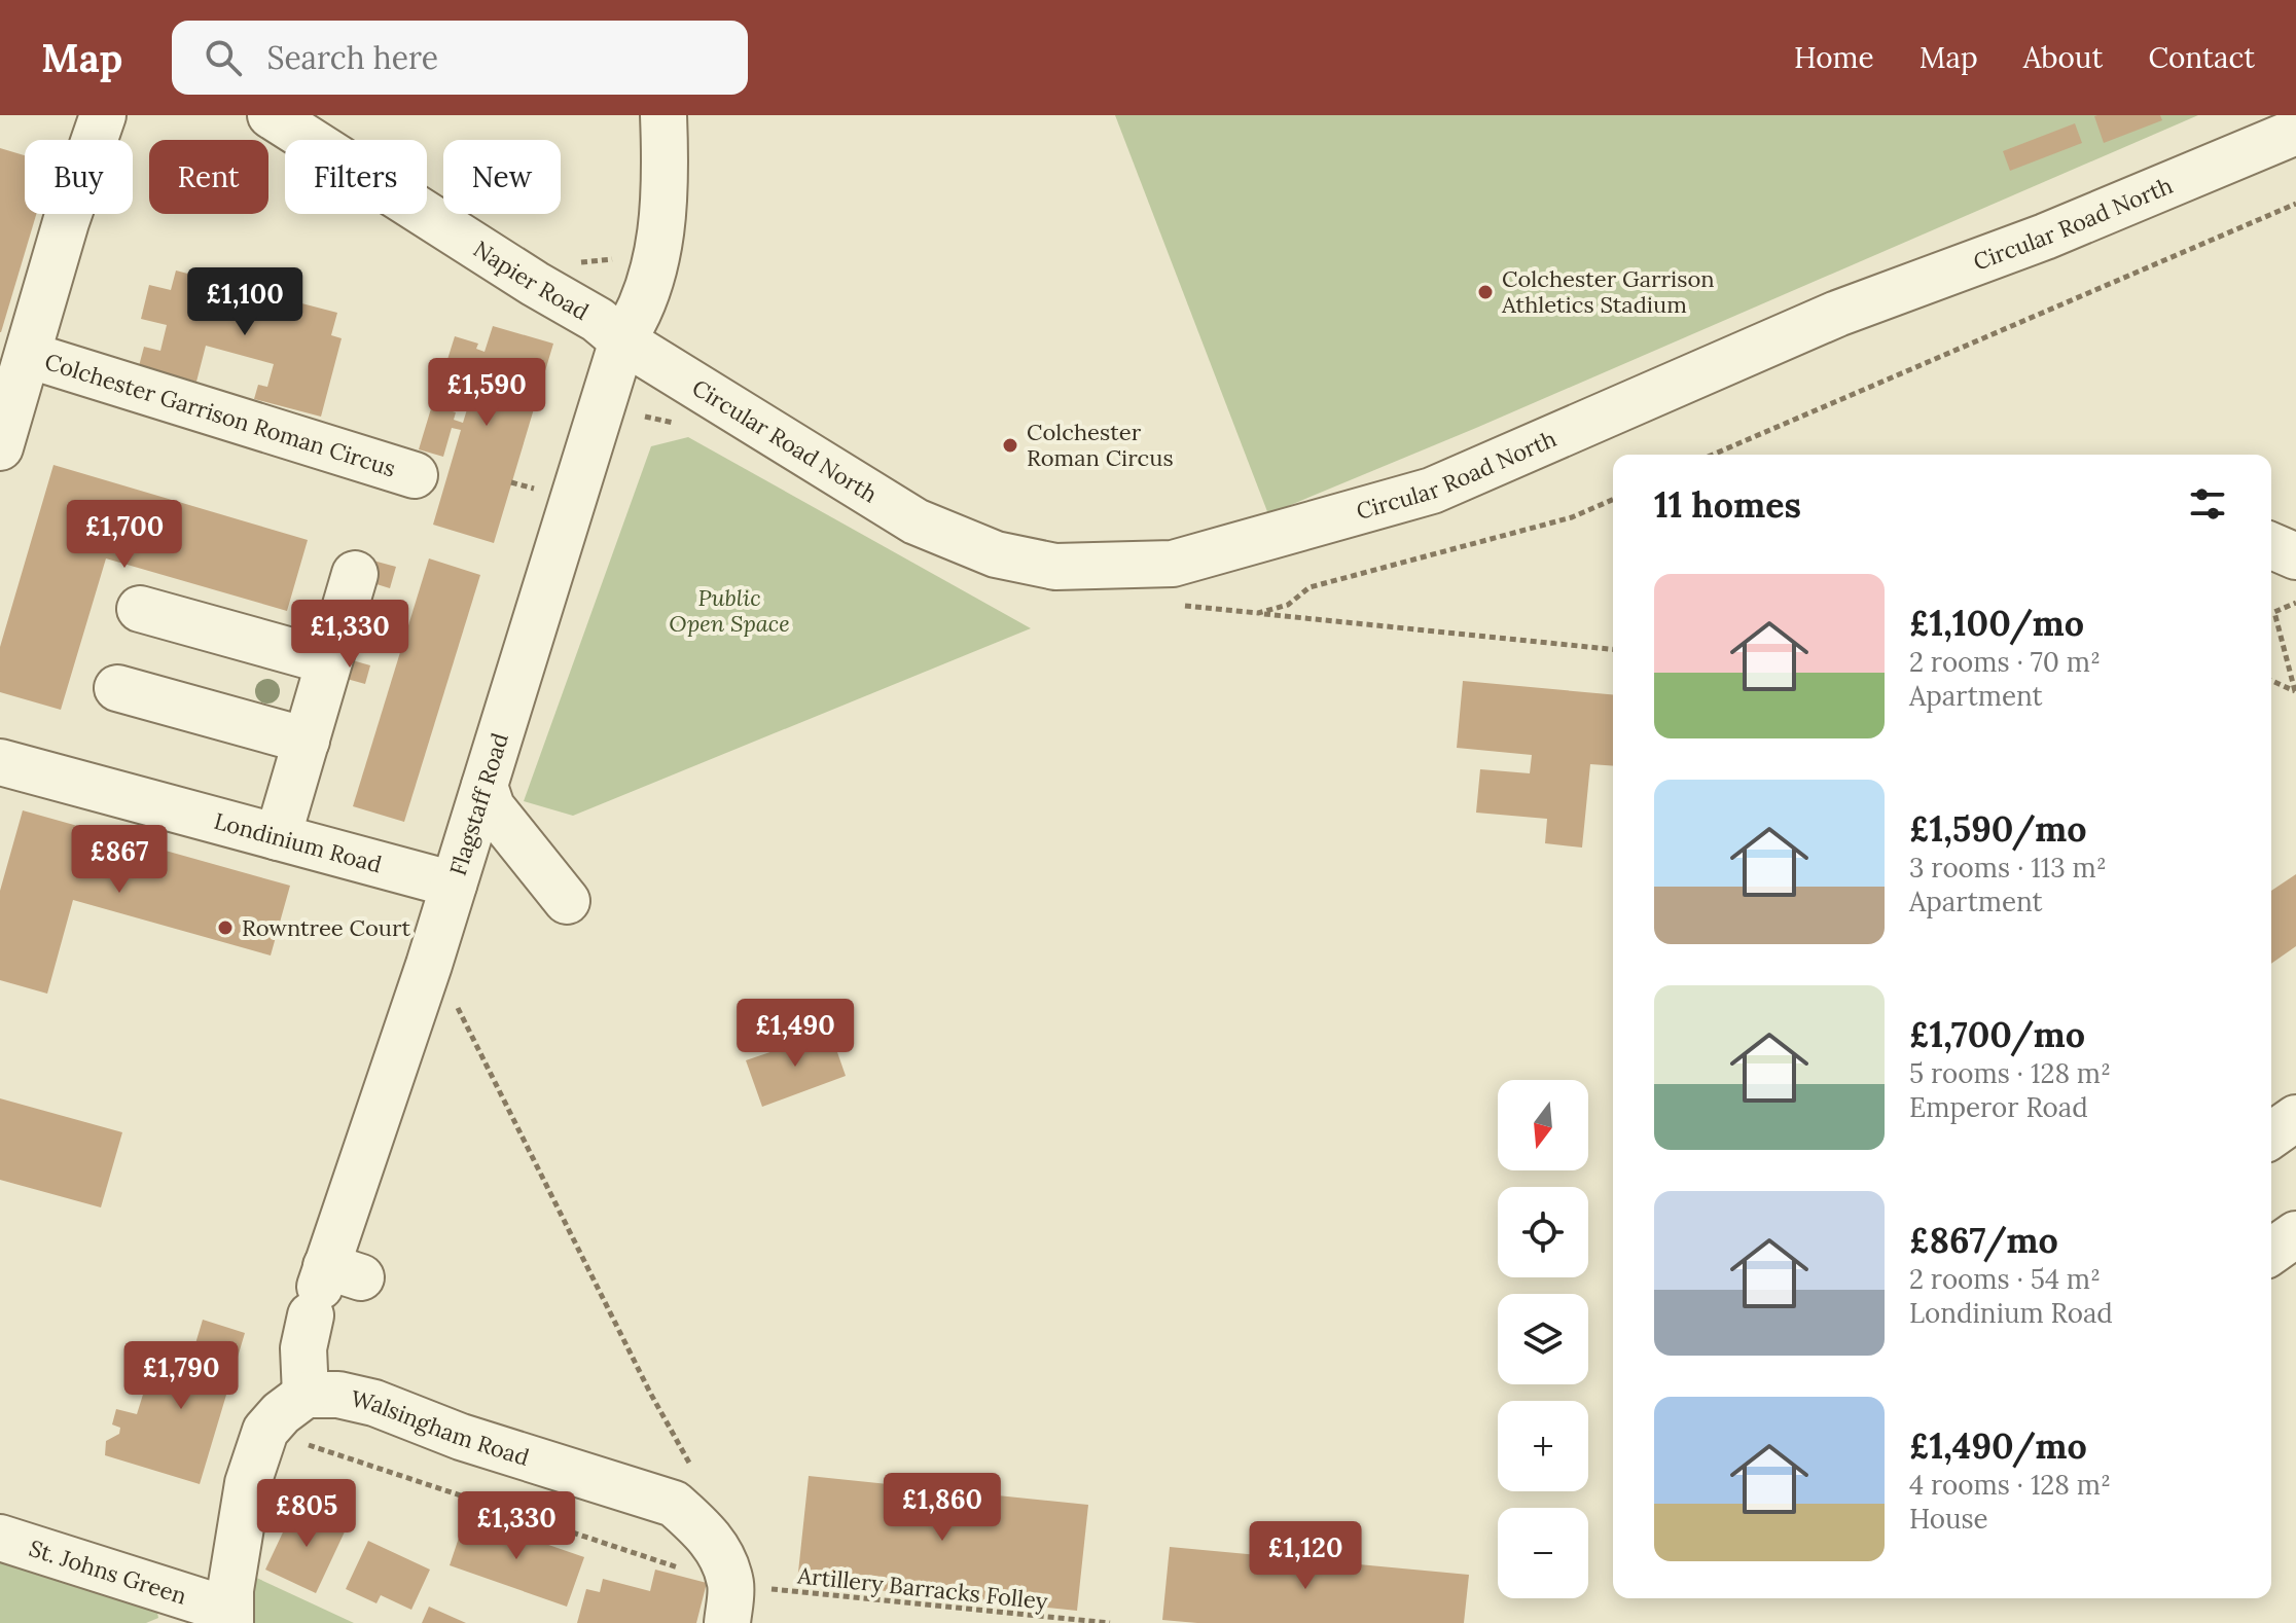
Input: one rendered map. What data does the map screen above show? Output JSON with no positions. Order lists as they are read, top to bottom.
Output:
{
  "streets": {
    "street": [
      "Circular Road North",
      "Napier Road",
      "Colchester Garrison Roman Circus",
      "Flagstaff Road",
      "Londinium Road",
      "Walsingham Road",
      "St. Johns Green"
    ],
    "path": ["Artillery Barracks Folley"]
  },
  "crossings": [
    ["Circular Road North", "Napier Road"],
    ["Circular Road North", "Flagstaff Road"],
    ["Napier Road", "Flagstaff Road"],
    ["Flagstaff Road", "Londinium Road"],
    ["Flagstaff Road", "Walsingham Road"],
    ["Walsingham Road", "Artillery Barracks Folley"]
  ],
  "parks": ["Public Open Space"],
  "places": ["Colchester Garrison Athletics Stadium", "Colchester Roman Circus", "Rowntree Court"],
  "north": "bottom",
  "page": {
    "header": "Map",
    "search": "Search here",
    "nav": [
      "Home",
      "Map",
      "About",
      "Contact"
    ],
    "chip": [
      "Buy",
      "Rent",
      "Filters",
      "New"
    ],
    "price": [
      "£1,100",
      "£1,590",
      "£1,700",
      "£1,330",
      "£867",
      "£1,490",
      "£1,790",
      "£1,860",
      "£805",
      "£1,330",
      "£1,120"
    ],
    "heading": "11 homes",
    "list": [
      {
        "name": "£1,100/mo",
        "note": "2 rooms · 70 m² · Apartment"
      },
      {
        "name": "£1,590/mo",
        "note": "3 rooms · 113 m² · Apartment"
      },
      {
        "name": "£1,700/mo",
        "note": "5 rooms · 128 m² · Emperor Road"
      },
      {
        "name": "£867/mo",
        "note": "2 rooms · 54 m² · Londinium Road"
      },
      {
        "name": "£1,490/mo",
        "note": "4 rooms · 128 m² · House"
      }
    ],
    "map_buttons": ["+", "−"]
  }
}
